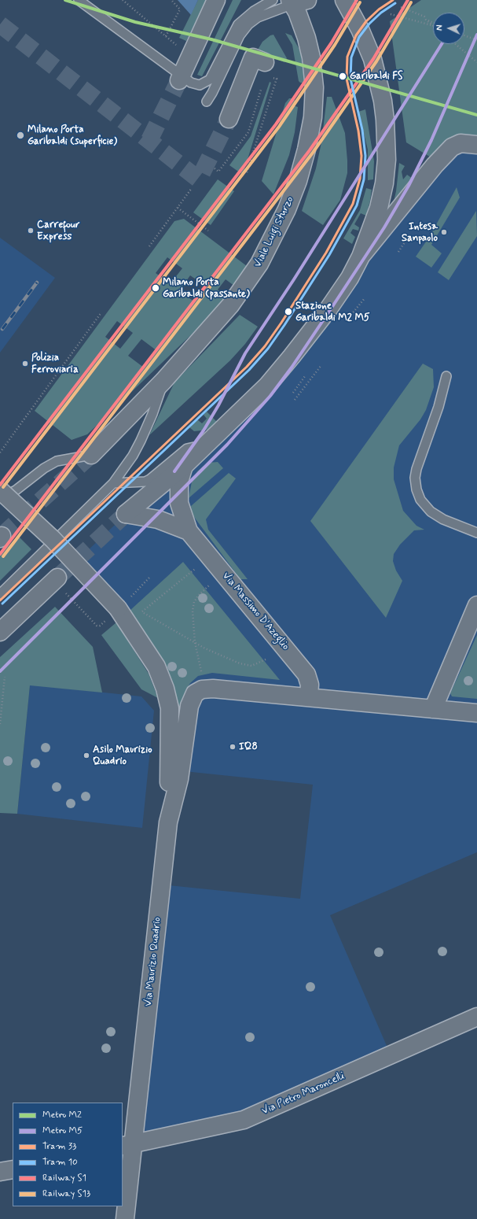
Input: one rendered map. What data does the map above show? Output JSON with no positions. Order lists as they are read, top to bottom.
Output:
{
  "streets": {
    "street": [
      "Viale Luigi Sturzo",
      "Via Massimo D'Azeglio",
      "Via Maurizio Quadrio",
      "Via Pietro Maroncelli"
    ]
  },
  "crossings": [
    ["Via Massimo D'Azeglio", "Via Maurizio Quadrio"],
    ["Via Maurizio Quadrio", "Via Pietro Maroncelli"]
  ],
  "places": [
    "Garibaldi FS",
    "Milano Porta Garibaldi (superficie)",
    "Carrefour Express",
    "Intesa Sanpaolo",
    "Milano Porta Garibaldi (passante)",
    "Stazione Garibaldi M2 M5",
    "Polizia Ferroviaria",
    "IQ8",
    "Asilo Maurizio Quadrio"
  ],
  "lines": [
    "metro line M2",
    "tram line 33",
    "rail line S1",
    "rail line S13",
    "tram line 10",
    "metro line M5"
  ],
  "legend": [
    "Metro M2",
    "Metro M5",
    "Tram 33",
    "Tram 10",
    "Railway S1",
    "Railway S13"
  ],
  "north": "left"
}
